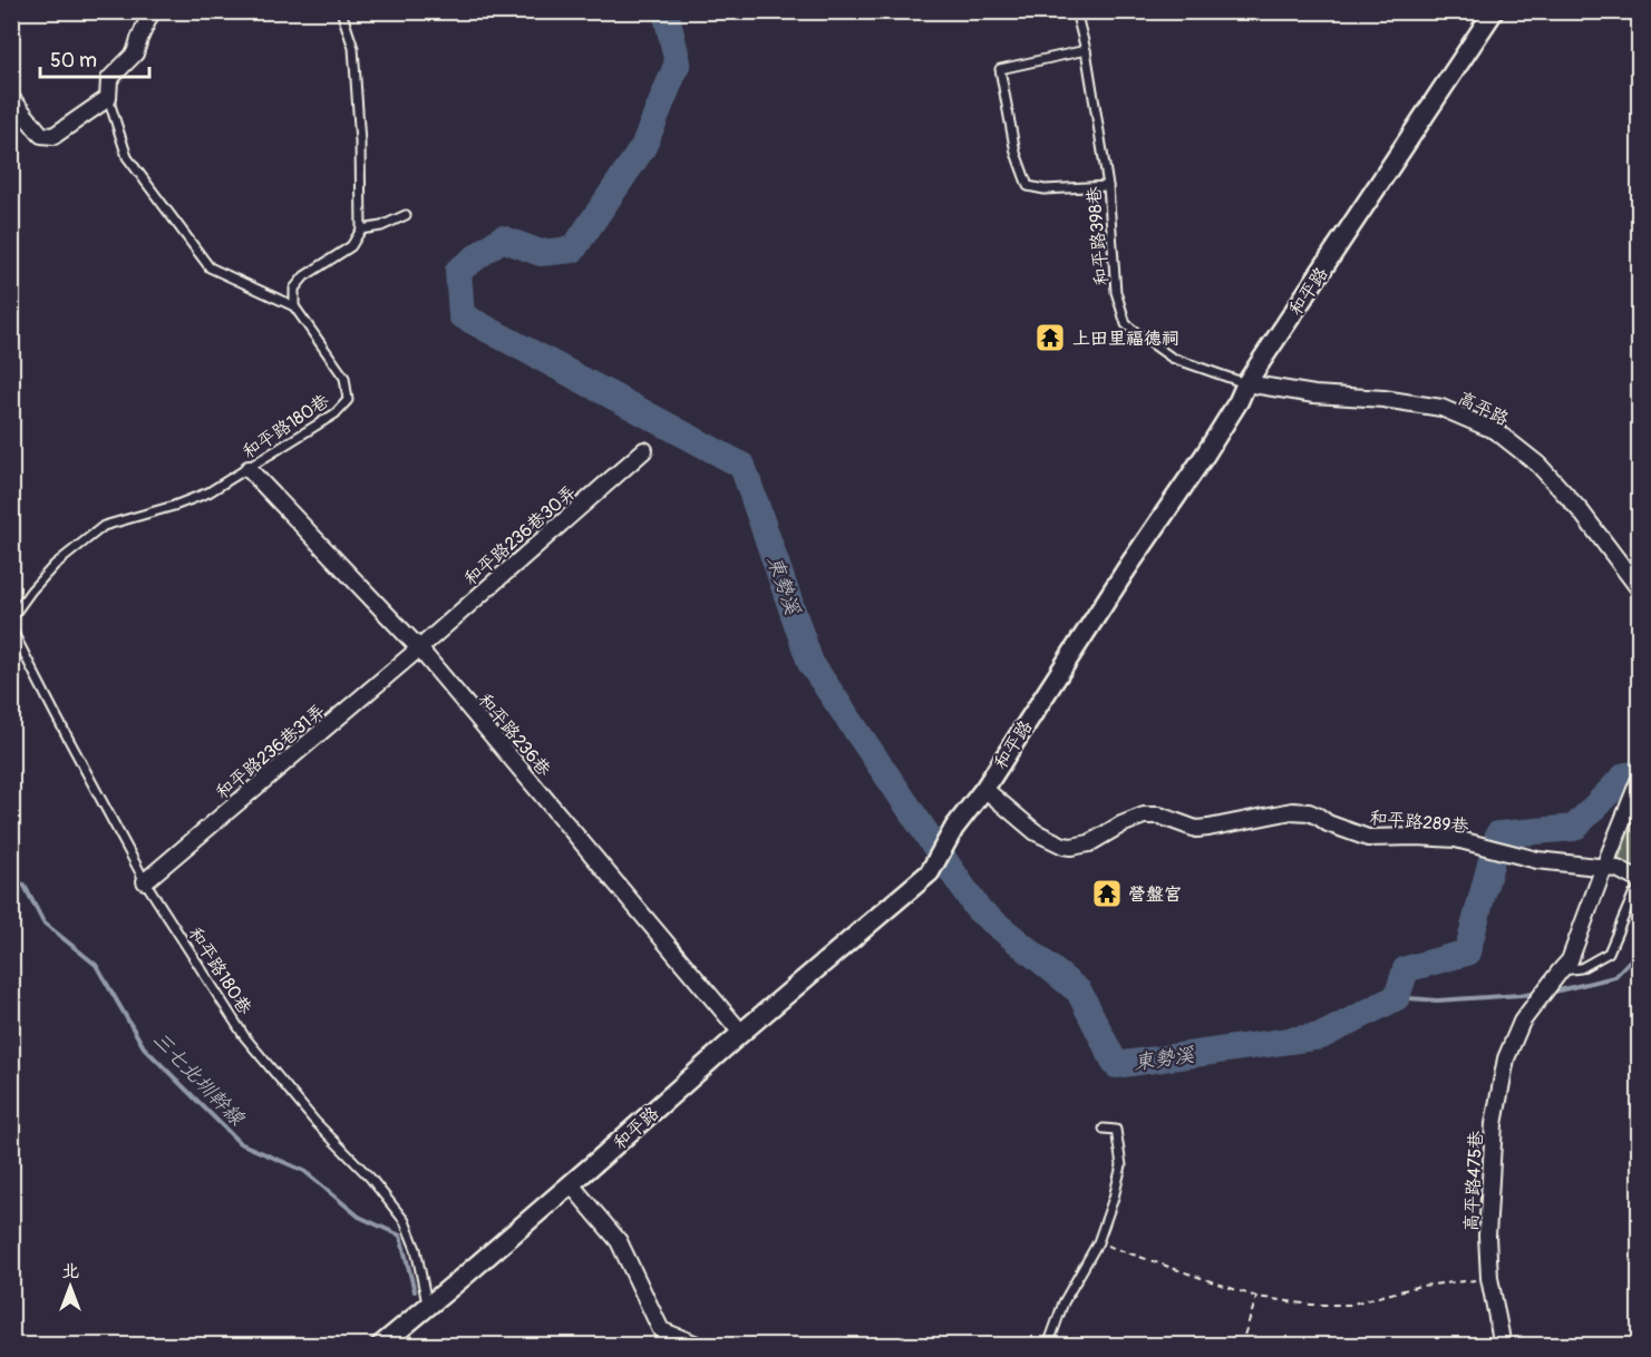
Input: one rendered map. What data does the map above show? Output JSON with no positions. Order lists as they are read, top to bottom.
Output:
{
  "streets": {
    "street": [
      "和平路",
      "高平路",
      "和平路236巷30弄",
      "和平路236巷",
      "和平路236巷31弄",
      "和平路289巷",
      "高平路475巷"
    ],
    "lane": ["和平路398巷", "和平路180巷"]
  },
  "crossings": [
    ["和平路398巷", "和平路"],
    ["和平路398巷", "高平路"],
    ["和平路", "高平路"],
    ["和平路", "和平路180巷"],
    ["和平路", "和平路236巷"],
    ["和平路", "和平路289巷"],
    ["和平路180巷", "和平路236巷"],
    ["和平路180巷", "和平路236巷31弄"],
    ["和平路236巷30弄", "和平路236巷"],
    ["和平路236巷30弄", "和平路236巷31弄"],
    ["和平路236巷", "和平路236巷31弄"]
  ],
  "water": ["東勢溪", "三七北圳幹線"],
  "places": {
    "temple": ["上田里福德祠", "營盤宮"]
  },
  "scale_bar": "50 m",
  "north": "top"
}
